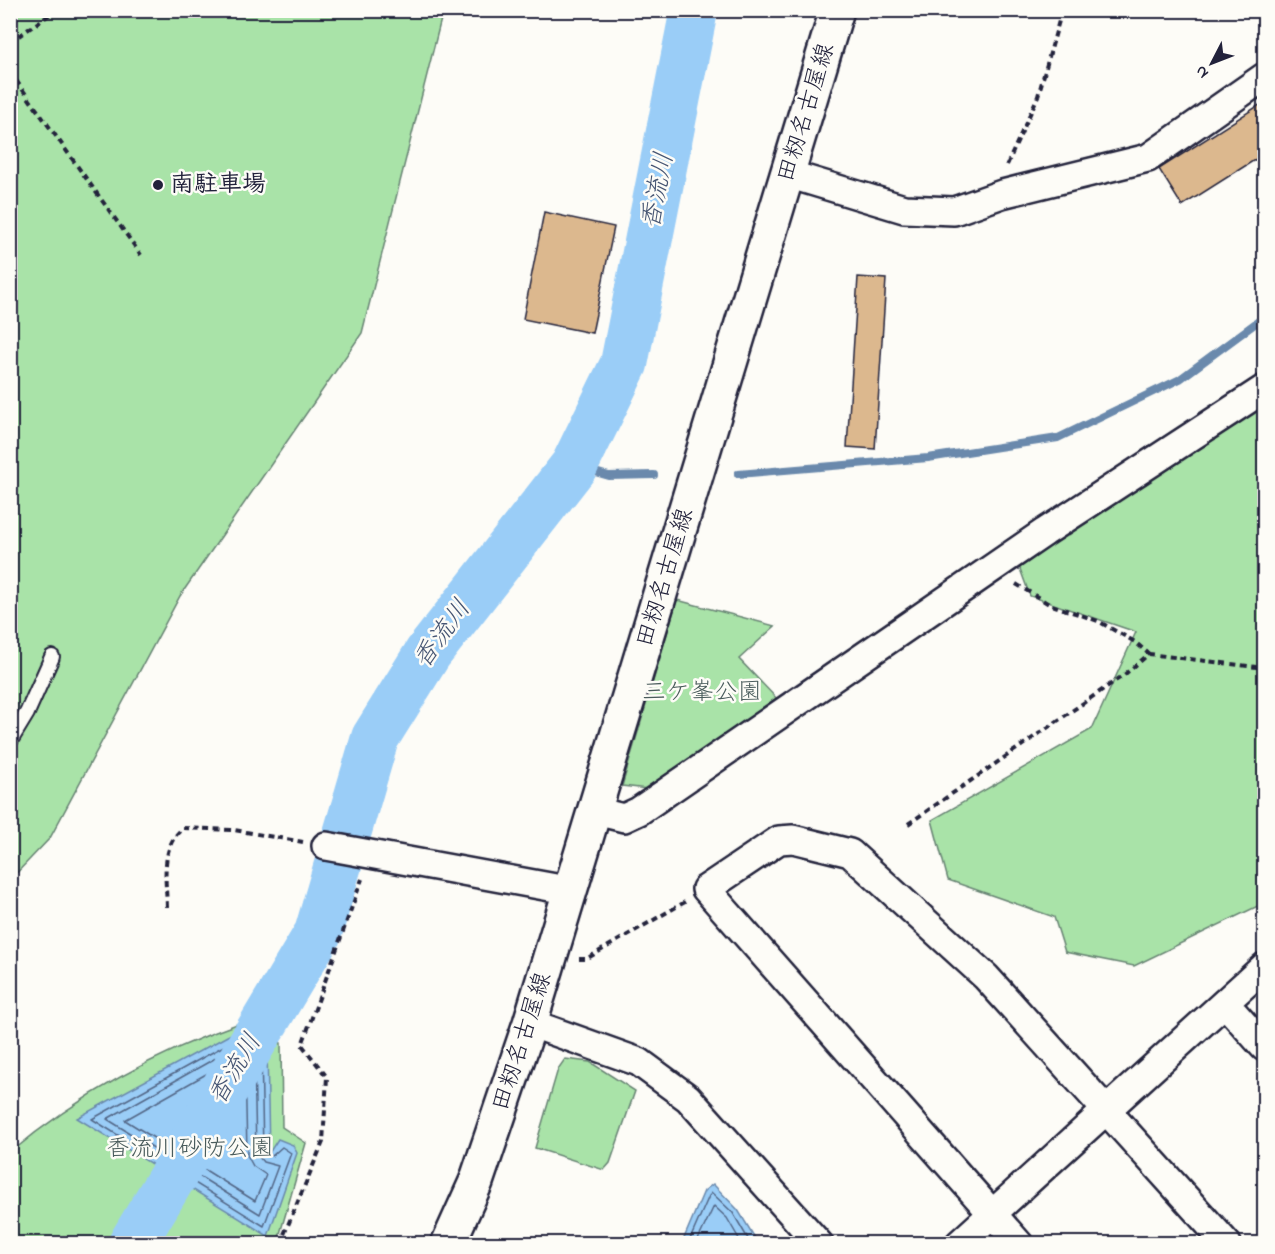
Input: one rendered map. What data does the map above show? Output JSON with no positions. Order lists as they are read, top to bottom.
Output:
{
  "streets": {
    "main road": ["田籾名古屋線"]
  },
  "water": ["香流川"],
  "parks": ["三ケ峯公園", "香流川砂防公園"],
  "places": ["南駐車場"],
  "north": "bottom left"
}
